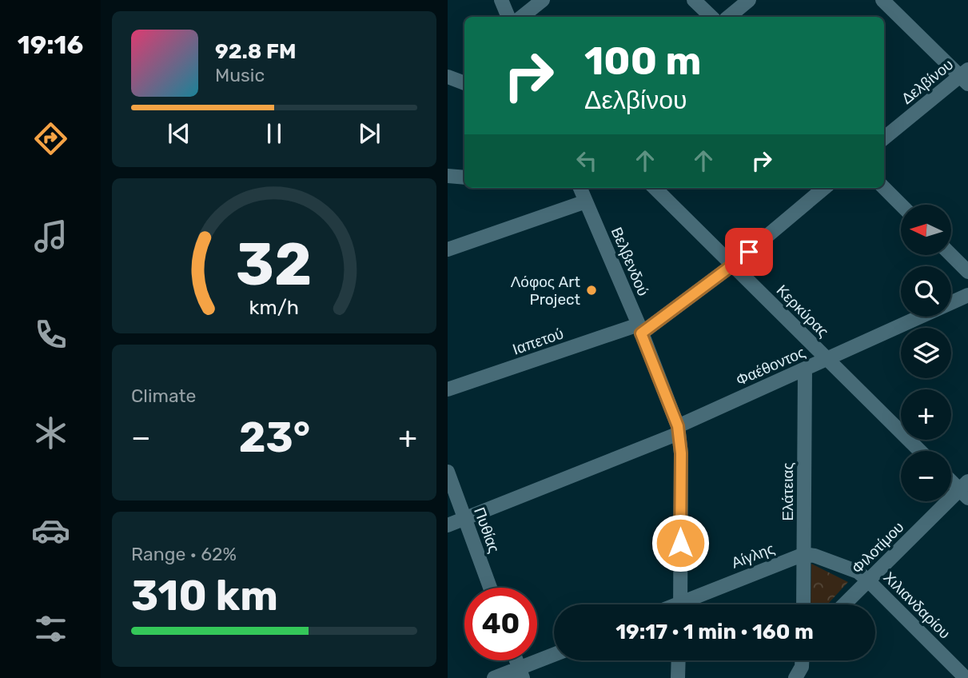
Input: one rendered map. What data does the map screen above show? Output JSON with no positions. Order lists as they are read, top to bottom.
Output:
{
  "streets": {
    "street": [
      "Δελβίνου",
      "Βελβενδού",
      "Κερκύρας",
      "Ιαπετού",
      "Φαέθοντος",
      "Ελάτειας",
      "Πυθίας",
      "Φιλοτίμου",
      "Αίγλης",
      "Χιλιανδαρίου"
    ]
  },
  "crossings": [
    ["Βελβενδού", "Ιαπετού"],
    ["Βελβενδού", "Φαέθοντος"],
    ["Κερκύρας", "Φαέθοντος"],
    ["Φαέθοντος", "Ελάτειας"],
    ["Φαέθοντος", "Πυθίας"],
    ["Ελάτειας", "Αίγλης"],
    ["Ελάτειας", "Χιλιανδαρίου"],
    ["Φιλοτίμου", "Χιλιανδαρίου"],
    ["Αίγλης", "Χιλιανδαρίου"]
  ],
  "places": ["Λόφος Art Project"],
  "north": "left",
  "page": {
    "tabs": "19:16",
    "turn": ["100 m", "Δελβίνου"],
    "song": ["92.8 FM", "Music"],
    "map_buttons": ["+", "−"],
    "tile": [
      "Climate",
      ["Range · 62%", "310 km"]
    ],
    "heat": ["−", "23°", "+"],
    "limit": "40",
    "trip": "19:17 · 1 min · 160 m",
    "gauge": ["32", "km/h"]
  }
}
